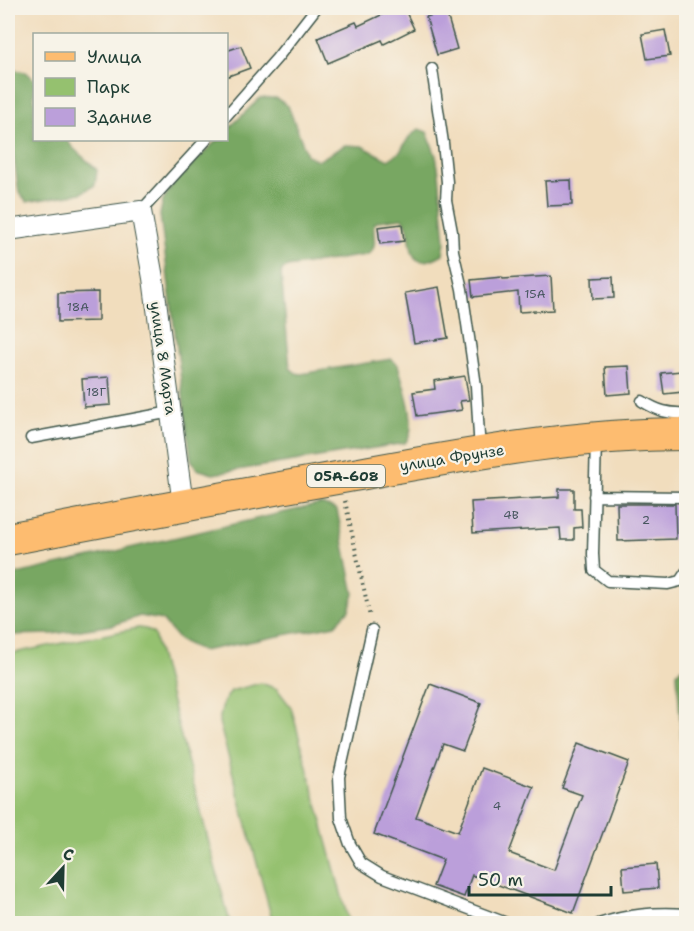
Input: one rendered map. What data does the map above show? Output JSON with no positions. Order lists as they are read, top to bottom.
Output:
{
  "streets": {
    "main road": ["улица Фрунзе", "05А-608"],
    "street": ["улица 8 Марта"]
  },
  "crossings": [
    ["улица 8 Марта", "улица Фрунзе"]
  ],
  "house_numbers": [
    "15А",
    "18А",
    "18Г",
    "4В",
    "2",
    "4"
  ],
  "legend": ["Улица", "Парк", "Здание"],
  "scale_bar": "50 m",
  "north": "top"
}
